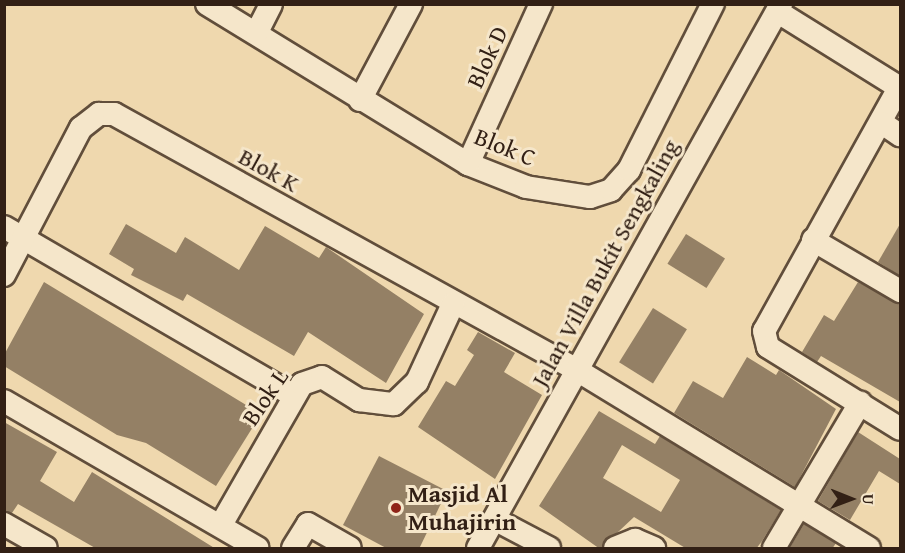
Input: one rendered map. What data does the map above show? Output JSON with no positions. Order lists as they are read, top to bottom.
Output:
{
  "streets": {
    "street": [
      "Blok D",
      "Blok C",
      "Blok K",
      "Jalan Villa Bukit Sengkaling",
      "Blok L"
    ]
  },
  "crossings": [
    ["Blok D", "Blok C"],
    ["Blok K", "Jalan Villa Bukit Sengkaling"],
    ["Blok K", "Blok L"]
  ],
  "places": ["Masjid Al Muhajirin"],
  "north": "right"
}
